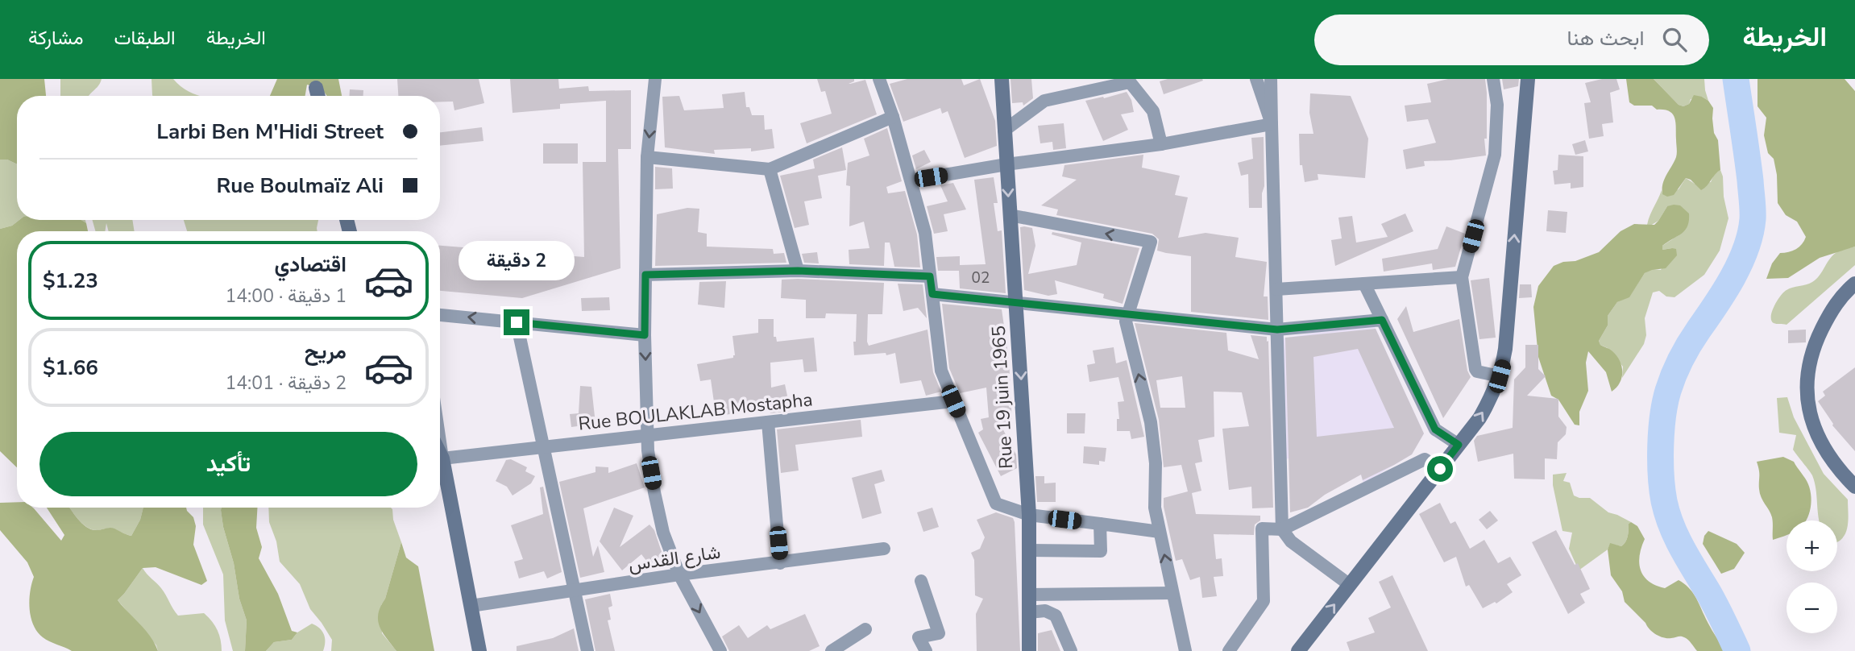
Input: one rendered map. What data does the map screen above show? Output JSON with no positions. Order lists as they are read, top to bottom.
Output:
{
  "streets": {
    "street": ["Rue 19 juin 1965", "Rue BOULAKLAB Mostapha", "شارع القدس"]
  },
  "house_numbers": ["02"],
  "page": {
    "header": "الخريطة",
    "search": "ابحث هنا",
    "nav": ["الخريطة", "الطبقات", "مشاركة"],
    "banner": ["Larbi Ben M'Hidi Street", "Rue Boulmaïz Ali"],
    "bubble": "2 دقيقة",
    "list": [
      {
        "name": "اقتصادي",
        "note": "1 دقيقة · 14:00",
        "value": "$1.23"
      },
      {
        "name": "مريح",
        "note": "2 دقيقة · 14:01",
        "value": "$1.66"
      }
    ],
    "buttons": "تأكيد",
    "map_buttons": ["+", "−"]
  }
}
